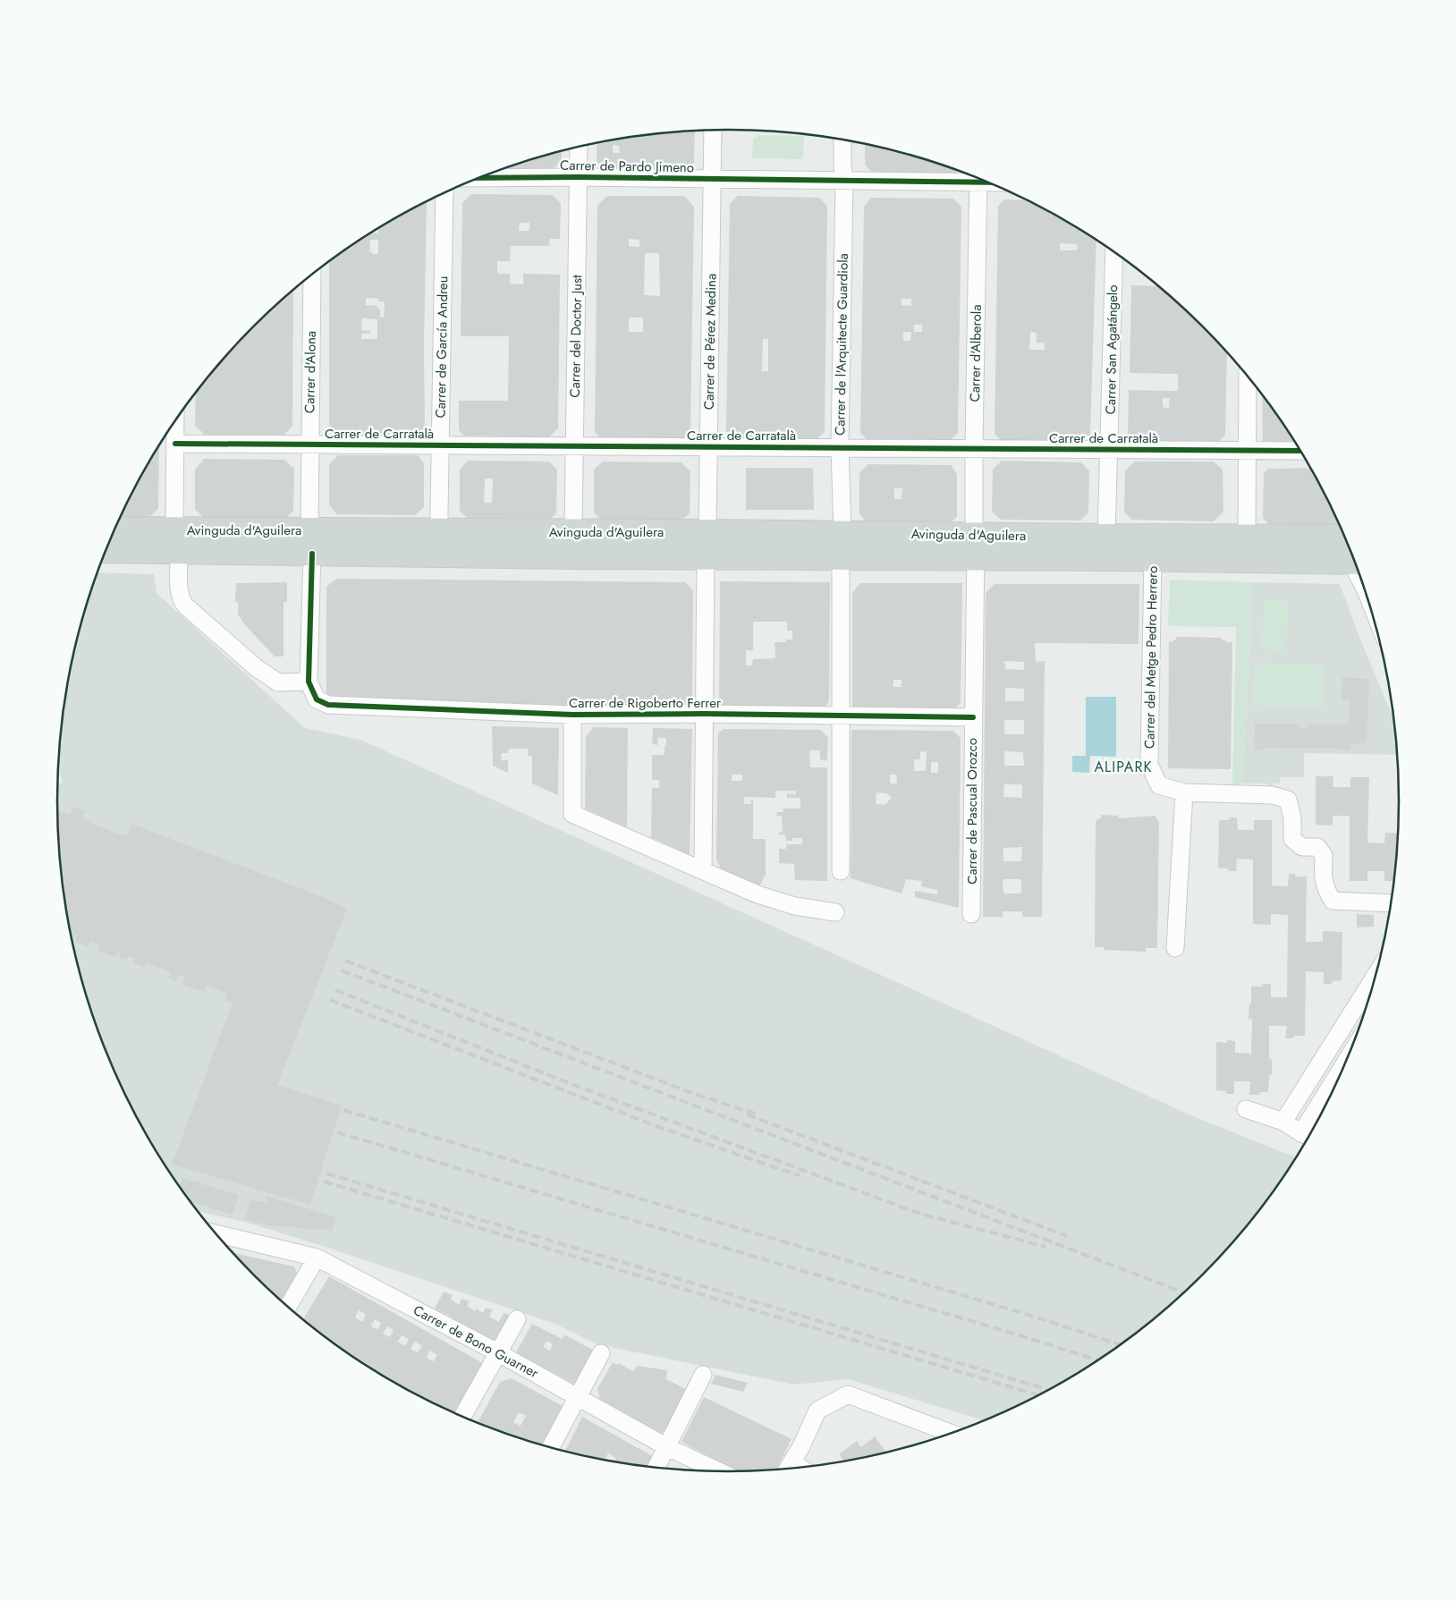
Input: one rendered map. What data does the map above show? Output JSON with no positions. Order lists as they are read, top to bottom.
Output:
{
  "streets": {
    "main road": ["Avinguda d'Aguilera"],
    "street": [
      "Carrer de Pardo Jimeno",
      "Carrer del Doctor Just",
      "Carrer de Pérez Medina",
      "Carrer de l'Arquitecte Guardiola",
      "Carrer de García Andreu",
      "Carrer San Agatángelo",
      "Carrer d'Alberola",
      "Carrer d'Alona",
      "Carrer de Carratalà",
      "Carrer del Metge Pedro Herrero",
      "Carrer de Rigoberto Ferrer",
      "Carrer de Pascual Orozco",
      "Carrer de Bono Guarner"
    ]
  },
  "crossings": [
    ["Carrer de Pardo Jimeno", "Carrer del Doctor Just"],
    ["Carrer de Pardo Jimeno", "Carrer de Pérez Medina"],
    ["Carrer de Pardo Jimeno", "Carrer de l'Arquitecte Guardiola"],
    ["Carrer del Doctor Just", "Carrer de Carratalà"],
    ["Carrer del Doctor Just", "Avinguda d'Aguilera"],
    ["Carrer de Pérez Medina", "Carrer de Carratalà"],
    ["Carrer de Pérez Medina", "Avinguda d'Aguilera"],
    ["Carrer de l'Arquitecte Guardiola", "Carrer de Carratalà"],
    ["Carrer de l'Arquitecte Guardiola", "Avinguda d'Aguilera"],
    ["Carrer de García Andreu", "Carrer de Carratalà"],
    ["Carrer de García Andreu", "Avinguda d'Aguilera"],
    ["Carrer San Agatángelo", "Carrer de Carratalà"],
    ["Carrer San Agatángelo", "Avinguda d'Aguilera"],
    ["Carrer d'Alberola", "Carrer de Carratalà"],
    ["Carrer d'Alberola", "Avinguda d'Aguilera"],
    ["Carrer d'Alberola", "Carrer de Pascual Orozco"],
    ["Carrer d'Alona", "Carrer de Carratalà"],
    ["Carrer d'Alona", "Avinguda d'Aguilera"],
    ["Carrer d'Alona", "Carrer de Rigoberto Ferrer"],
    ["Avinguda d'Aguilera", "Carrer del Metge Pedro Herrero"],
    ["Avinguda d'Aguilera", "Carrer de Pascual Orozco"],
    ["Carrer de Rigoberto Ferrer", "Carrer de Pascual Orozco"]
  ],
  "districts": ["ALIPARK"]
}
